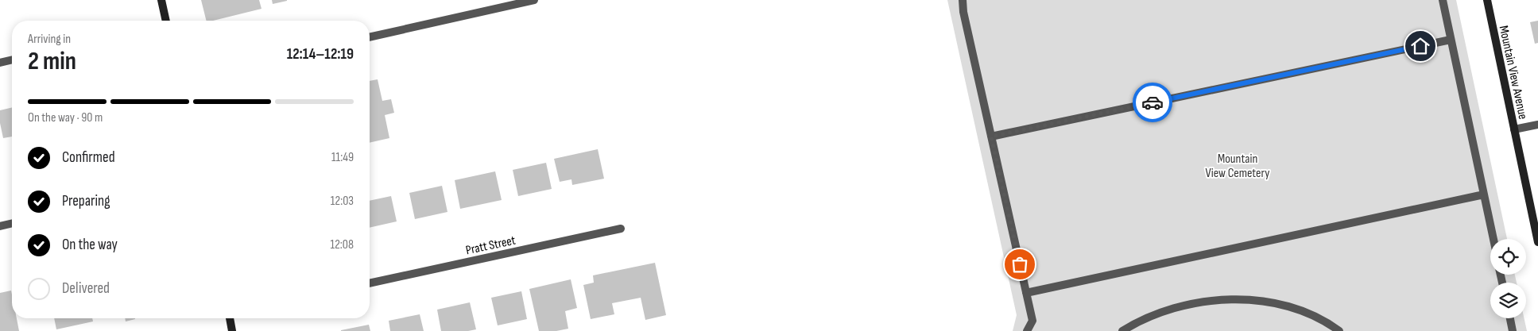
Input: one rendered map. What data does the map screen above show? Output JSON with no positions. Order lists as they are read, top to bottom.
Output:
{
  "streets": {
    "street": ["Mountain View Avenue", "Pratt Street"]
  },
  "parks": ["Mountain View Cemetery"],
  "page": {
    "heading": ["2 min", "Arriving in", "12:14–12:19"],
    "bar": "On the way · 90 m",
    "list": [
      ["Confirmed", "11:49"],
      ["Preparing", "12:03"],
      ["On the way", "12:08"],
      "Delivered"
    ]
  }
}
